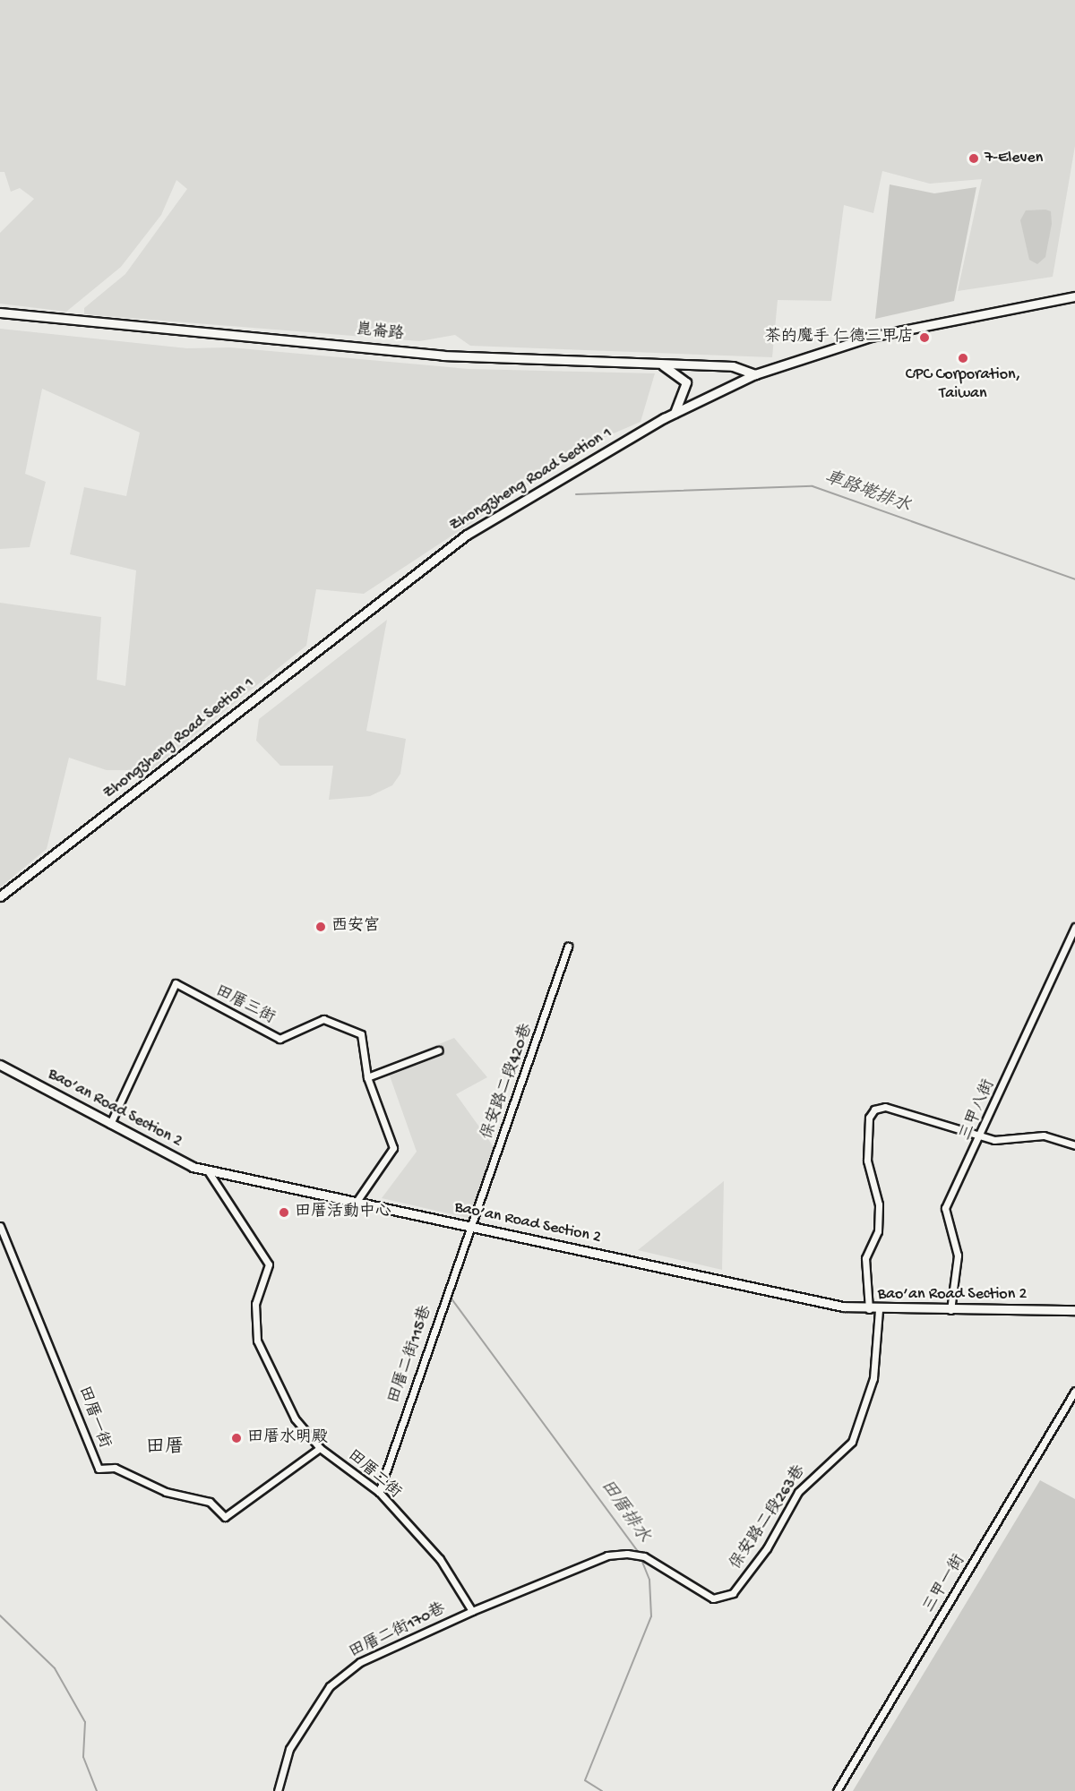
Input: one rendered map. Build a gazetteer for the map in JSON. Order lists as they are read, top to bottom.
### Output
{
  "streets": {
    "street": [
      "崑崙路",
      "Zhongzheng Road Section 1",
      "田厝三街",
      "保安路二段420巷",
      "Bao’an Road Section 2",
      "三甲八街",
      "田厝二街115巷",
      "田厝一街",
      "田厝二街",
      "保安路二段263巷",
      "三甲一街",
      "田厝二街170巷"
    ]
  },
  "crossings": [
    ["崑崙路", "Zhongzheng Road Section 1"],
    ["田厝三街", "Bao’an Road Section 2"],
    ["保安路二段420巷", "Bao’an Road Section 2"],
    ["保安路二段420巷", "田厝二街115巷"],
    ["Bao’an Road Section 2", "三甲八街"],
    ["Bao’an Road Section 2", "田厝二街115巷"],
    ["Bao’an Road Section 2", "田厝二街"],
    ["Bao’an Road Section 2", "保安路二段263巷"],
    ["田厝二街115巷", "田厝二街"],
    ["田厝一街", "田厝二街"],
    ["田厝二街", "保安路二段263巷"],
    ["田厝二街", "田厝二街170巷"],
    ["保安路二段263巷", "田厝二街170巷"]
  ],
  "districts": ["田厝"],
  "water": ["車路墘排水", "田厝排水"],
  "places": [
    "7-Eleven",
    "茶的魔手 仁德三甲店",
    "CPC Corporation, Taiwan",
    "西安宮",
    "田厝活動中心",
    "田厝水明殿"
  ]
}
